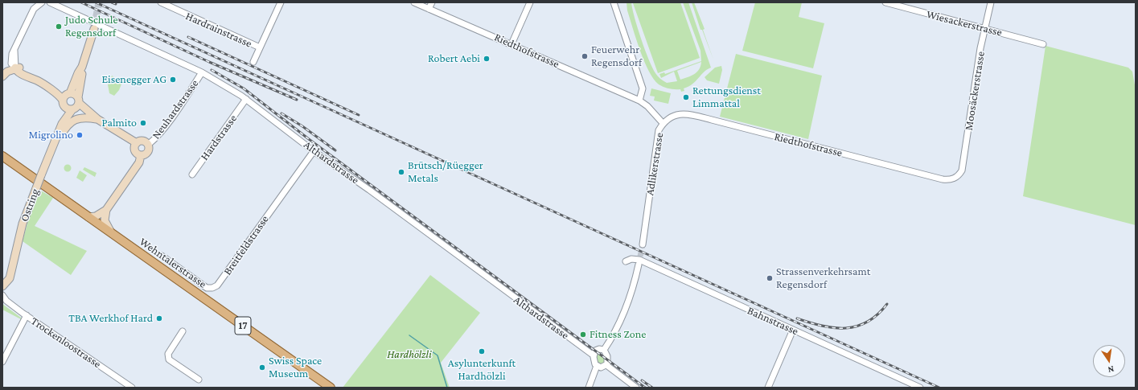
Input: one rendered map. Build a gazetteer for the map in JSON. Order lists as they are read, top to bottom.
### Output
{
  "streets": {
    "main road": ["Ostring", "Wehntalerstrasse", "17"],
    "street": [
      "Wiesackerstrasse",
      "Hardrainstrasse",
      "Riedthofstrasse",
      "Moosäckerstrasse",
      "Neuhardstrasse",
      "Hardstrasse",
      "Althardstrasse",
      "Adlikerstrasse",
      "Breitfeldstrasse",
      "Bahnstrasse",
      "Trockenloostrasse"
    ]
  },
  "crossings": [
    ["Wiesackerstrasse", "Moosäckerstrasse"],
    ["Riedthofstrasse", "Moosäckerstrasse"],
    ["Riedthofstrasse", "Adlikerstrasse"],
    ["Neuhardstrasse", "Althardstrasse"],
    ["Hardstrasse", "Althardstrasse"],
    ["Althardstrasse", "Breitfeldstrasse"]
  ],
  "parks": ["Hardhölzli"],
  "places": [
    "Judo Schule Regensdorf",
    "Feuerwehr Regensdorf",
    "Robert Aebi",
    "Eisenegger AG",
    "Rettungsdienst Limmattal",
    "Palmito",
    "Migrolino",
    "Brütsch/Rüegger Metals",
    "Strassenverkehrsamt Regensdorf",
    "TBA Werkhof Hard",
    "Fitness Zone",
    "Asylunterkunft Hardhölzli",
    "Swiss Space Museum"
  ],
  "north": "bottom"
}
